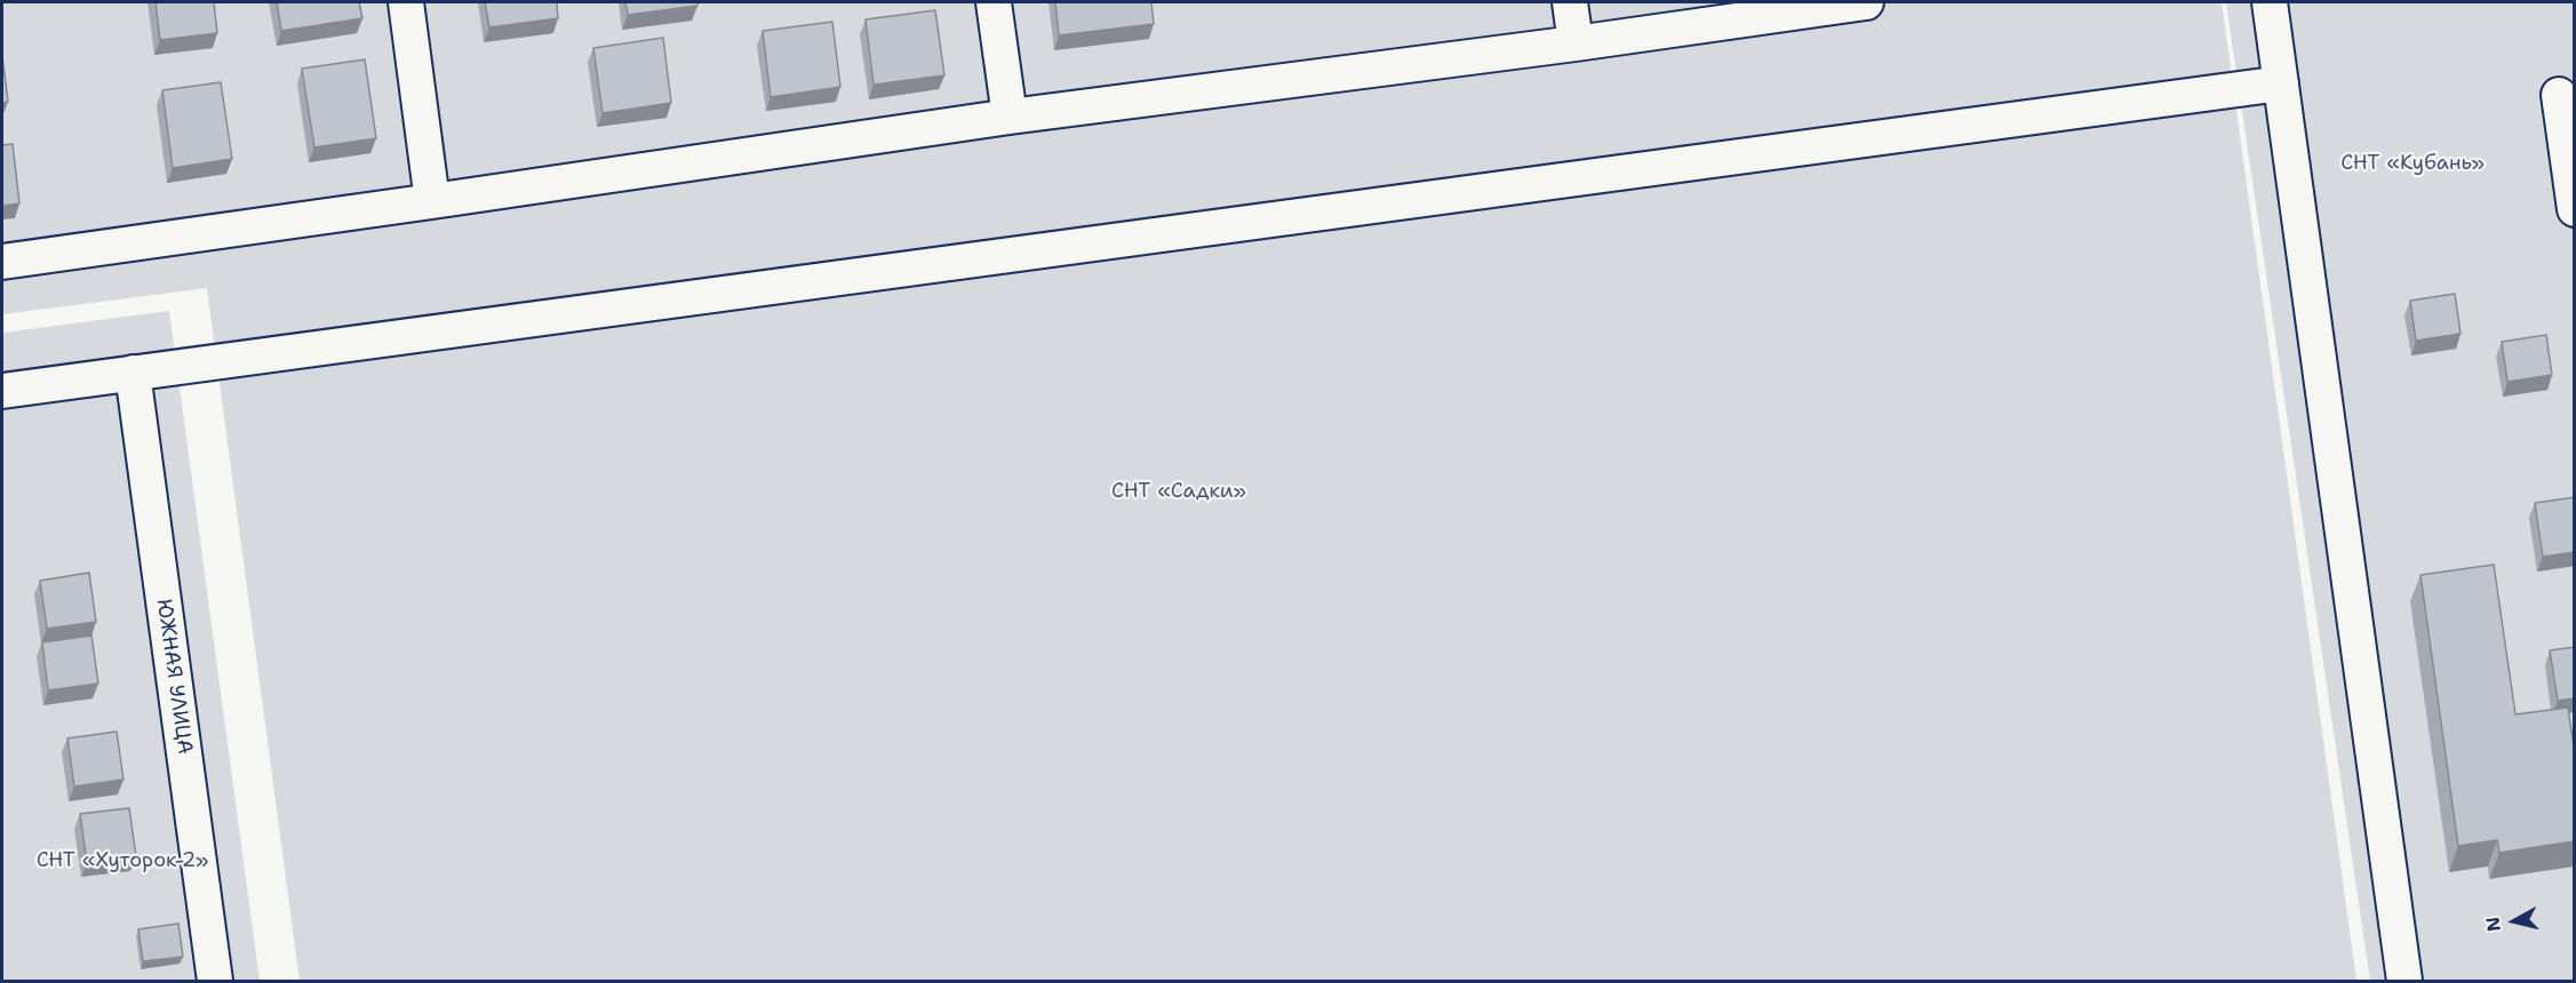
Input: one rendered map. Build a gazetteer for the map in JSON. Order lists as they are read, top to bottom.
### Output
{
  "streets": {
    "street": ["ЮЖНАЯ УЛИЦА"]
  },
  "parks": ["СНТ «Кубань»", "СНТ «Садки»", "СНТ «Хуторок-2»"],
  "north": "left"
}
